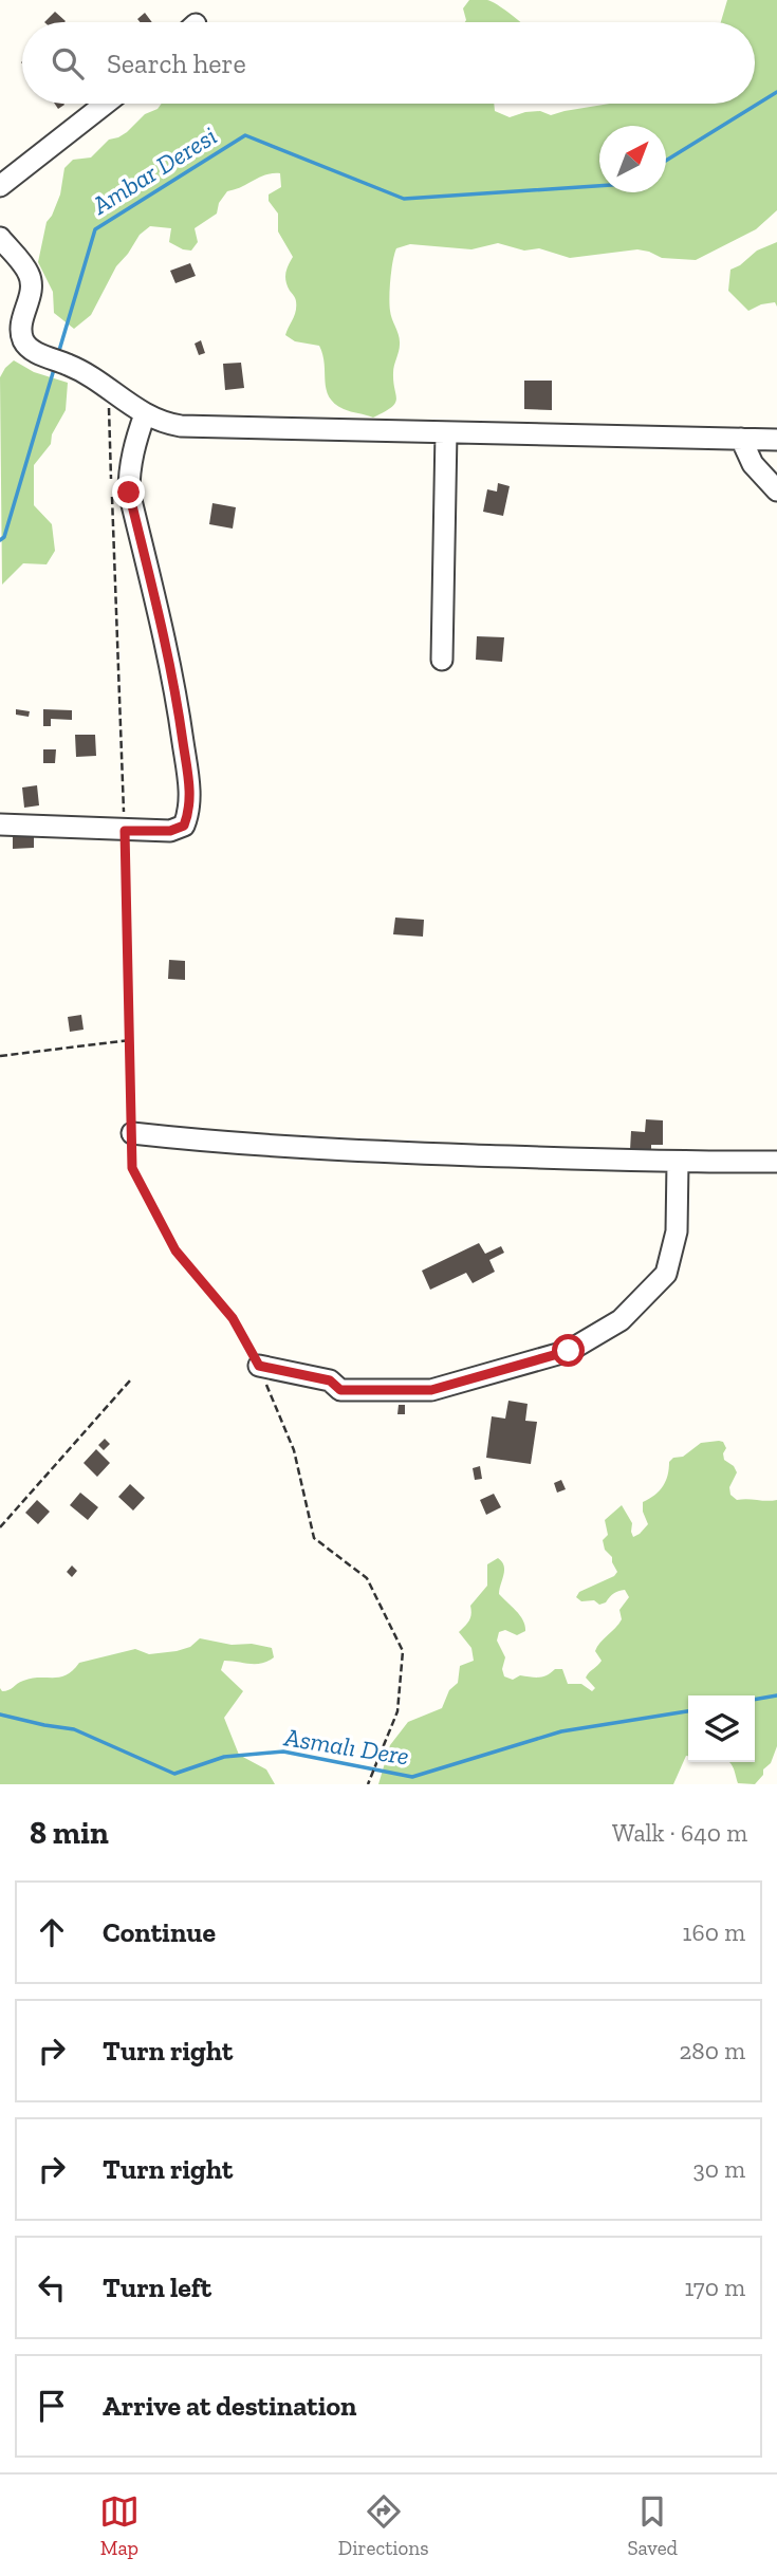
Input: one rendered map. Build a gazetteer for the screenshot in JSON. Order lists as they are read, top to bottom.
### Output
{
  "water": ["Ambar Deresi", "Asmalı Dere"],
  "north": "top right",
  "page": {
    "search": "Search here",
    "heading": ["8 min", "Walk · 640 m"],
    "list": [
      ["Continue", "160 m"],
      ["Turn right", "280 m"],
      ["Turn right", "30 m"],
      ["Turn left", "170 m"],
      "Arrive at destination"
    ],
    "nav": ["Map", "Directions", "Saved"]
  }
}
